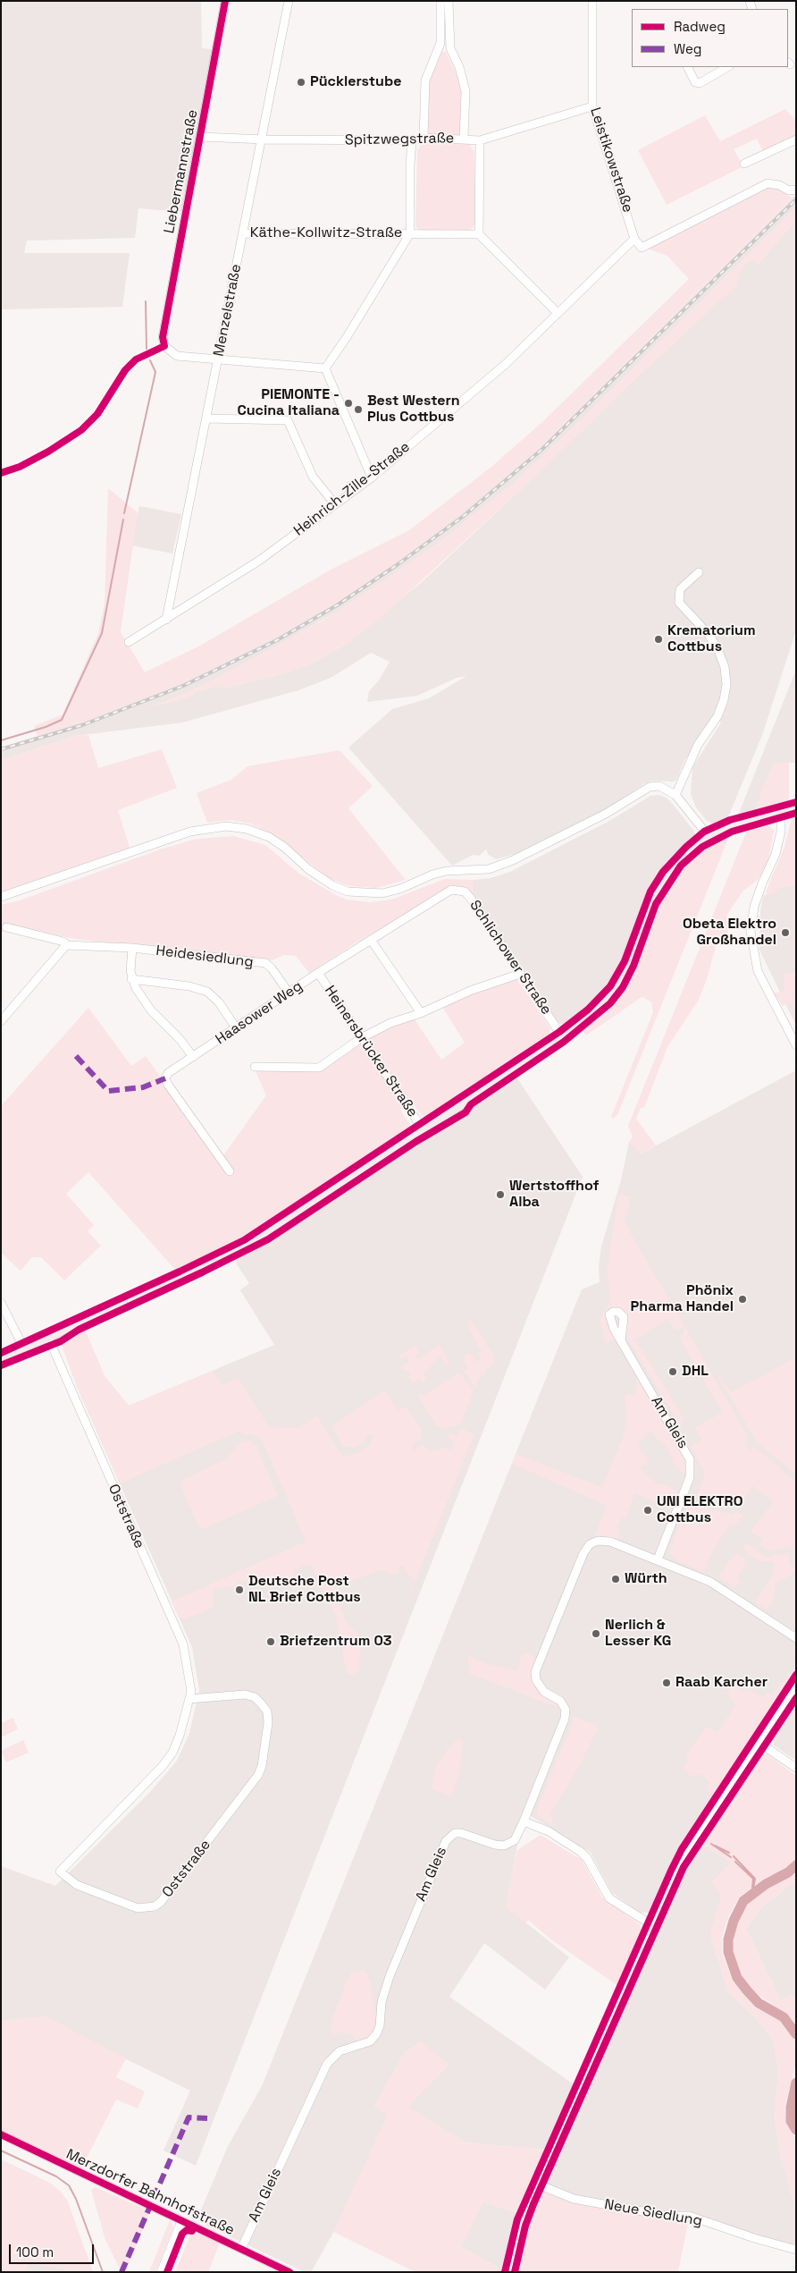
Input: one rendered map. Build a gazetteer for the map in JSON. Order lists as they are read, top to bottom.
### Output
{
  "streets": {
    "street": [
      "Spitzwegstraße",
      "Leistikowstraße",
      "Liebermannstraße",
      "Käthe-Kollwitz-Straße",
      "Menzelstraße",
      "Heinrich-Zille-Straße",
      "Heidesiedlung",
      "Schlichower Straße",
      "Haasower Weg",
      "Heinersbrücker Straße",
      "Am Gleis",
      "Oststraße",
      "Merzdorfer Bahnhofstraße",
      "Neue Siedlung"
    ]
  },
  "crossings": [
    ["Spitzwegstraße", "Leistikowstraße"],
    ["Spitzwegstraße", "Liebermannstraße"],
    ["Spitzwegstraße", "Menzelstraße"],
    ["Leistikowstraße", "Heinrich-Zille-Straße"],
    ["Liebermannstraße", "Menzelstraße"],
    ["Käthe-Kollwitz-Straße", "Menzelstraße"],
    ["Menzelstraße", "Heinrich-Zille-Straße"],
    ["Heidesiedlung", "Haasower Weg"],
    ["Schlichower Straße", "Haasower Weg"],
    ["Haasower Weg", "Heinersbrücker Straße"],
    ["Am Gleis", "Merzdorfer Bahnhofstraße"]
  ],
  "places": [
    "Pücklerstube",
    "PIEMONTE - Cucina Italiana",
    "Best Western Plus Cottbus",
    "Krematorium Cottbus",
    "Obeta Elektro Großhandel",
    "Wertstoffhof Alba",
    "Phönix Pharma Handel",
    "DHL",
    "UNI ELEKTRO Cottbus",
    "Würth",
    "Deutsche Post NL Brief Cottbus",
    "Nerlich & Lesser KG",
    "Briefzentrum 03",
    "Raab Karcher"
  ],
  "legend": ["Radweg", "Weg"],
  "scale_bar": "100 m"
}
